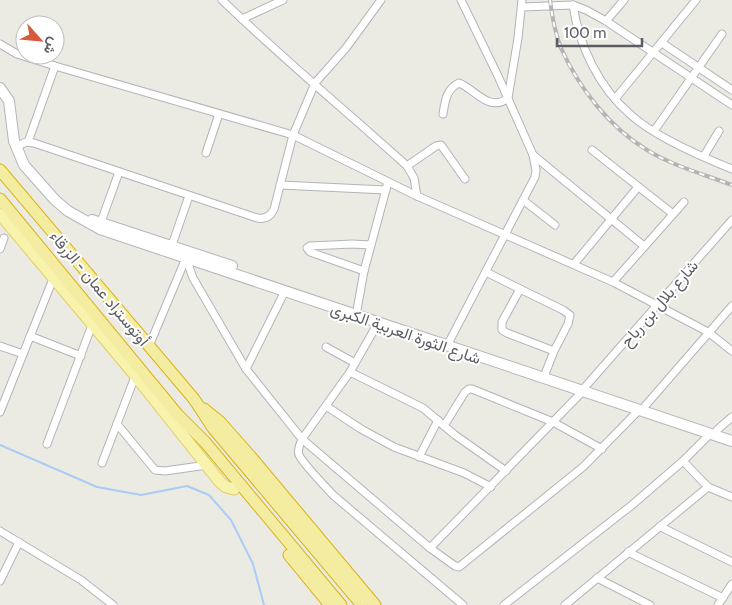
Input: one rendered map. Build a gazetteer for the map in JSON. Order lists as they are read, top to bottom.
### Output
{
  "streets": {
    "highway": ["أوتوستراد عمان - الزرقاء"],
    "main road": ["شارع الثورة العربية الكبرى"],
    "street": ["شارع بلال بن رباح"]
  },
  "crossings": [
    ["شارع بلال بن رباح", "شارع الثورة العربية الكبرى"]
  ],
  "scale_bar": "100 m",
  "north": "bottom right"
}
